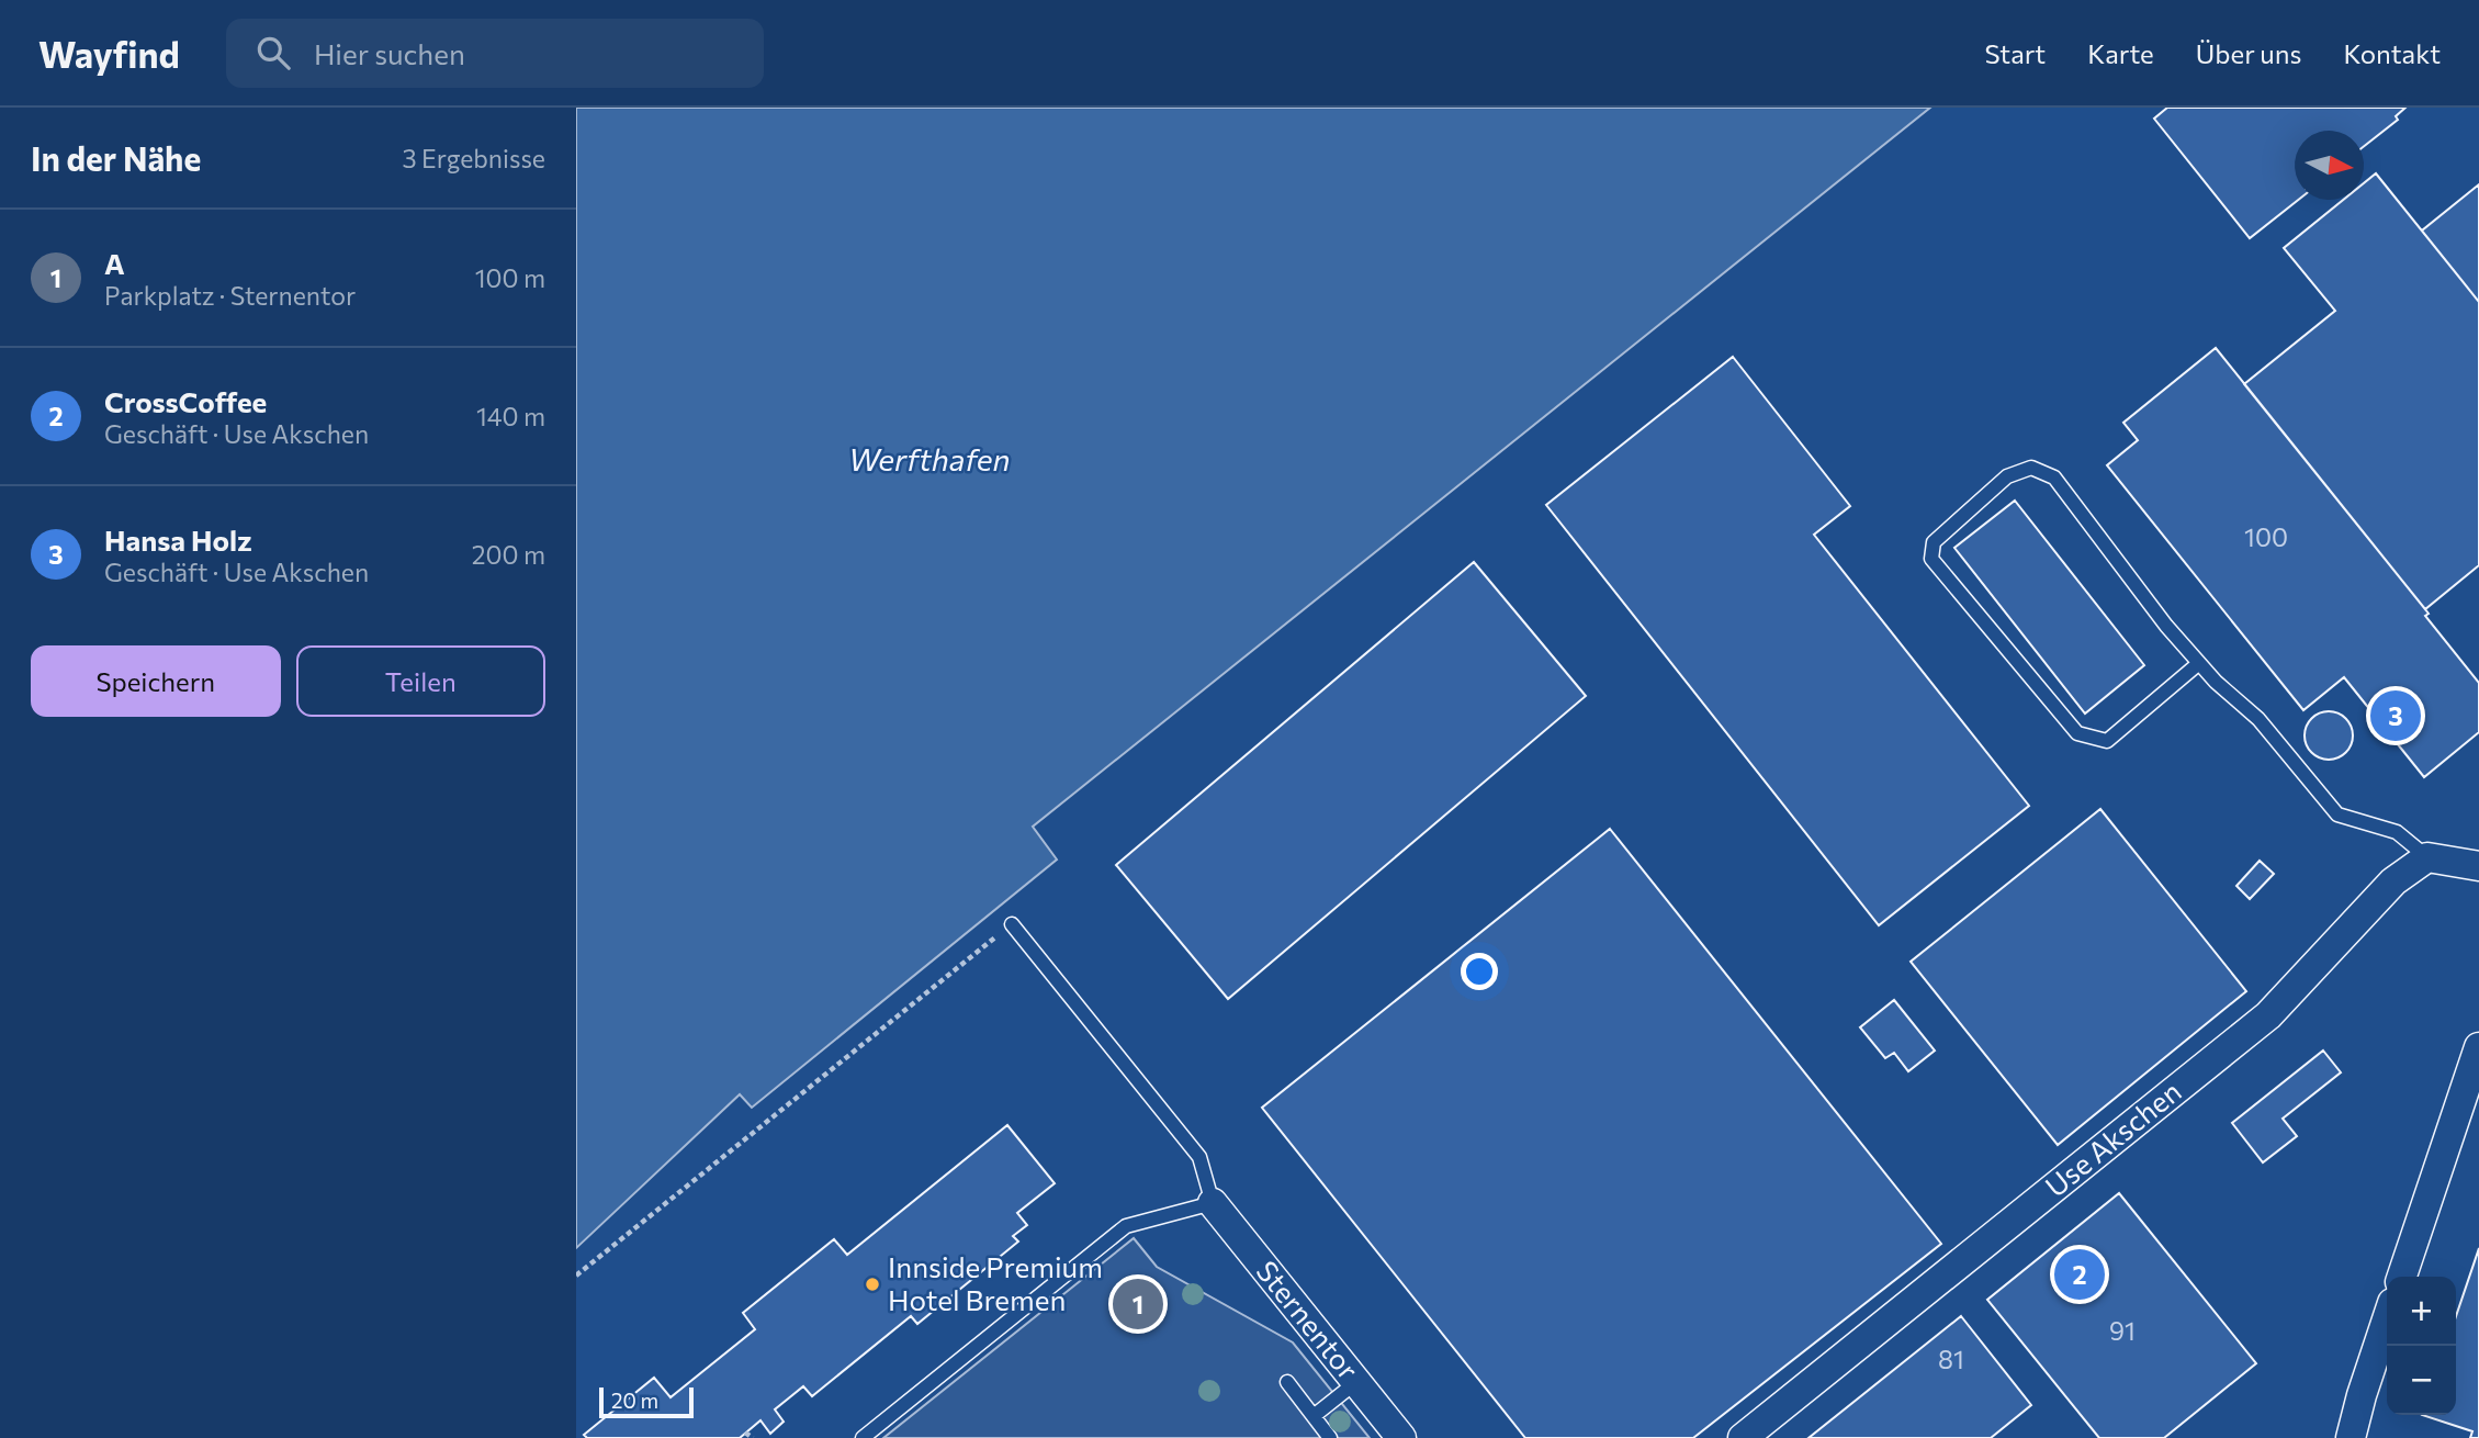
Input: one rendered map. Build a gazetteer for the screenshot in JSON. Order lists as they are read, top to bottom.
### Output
{
  "streets": {
    "street": ["Use Akschen", "Sternentor"]
  },
  "water": ["Werfthafen"],
  "places": ["Innside Premium Hotel Bremen"],
  "house_numbers": ["100", "91", "81"],
  "scale_bar": "20 m",
  "north": "right",
  "page": {
    "header": "Wayfind",
    "search": "Hier suchen",
    "nav": [
      "Start",
      "Karte",
      "Über uns",
      "Kontakt"
    ],
    "heading": ["In der Nähe", "3 Ergebnisse"],
    "list": [
      {
        "mark": "1",
        "name": "A",
        "note": "Parkplatz · Sternentor",
        "value": "100 m"
      },
      {
        "mark": "2",
        "name": "CrossCoffee",
        "note": "Geschäft · Use Akschen",
        "value": "140 m"
      },
      {
        "mark": "3",
        "name": "Hansa Holz",
        "note": "Geschäft · Use Akschen",
        "value": "200 m"
      }
    ],
    "buttons": ["Speichern", "Teilen"],
    "pins": ["3", "2", "1"],
    "map_buttons": ["+", "−"],
    "scale": "20 m"
  }
}
